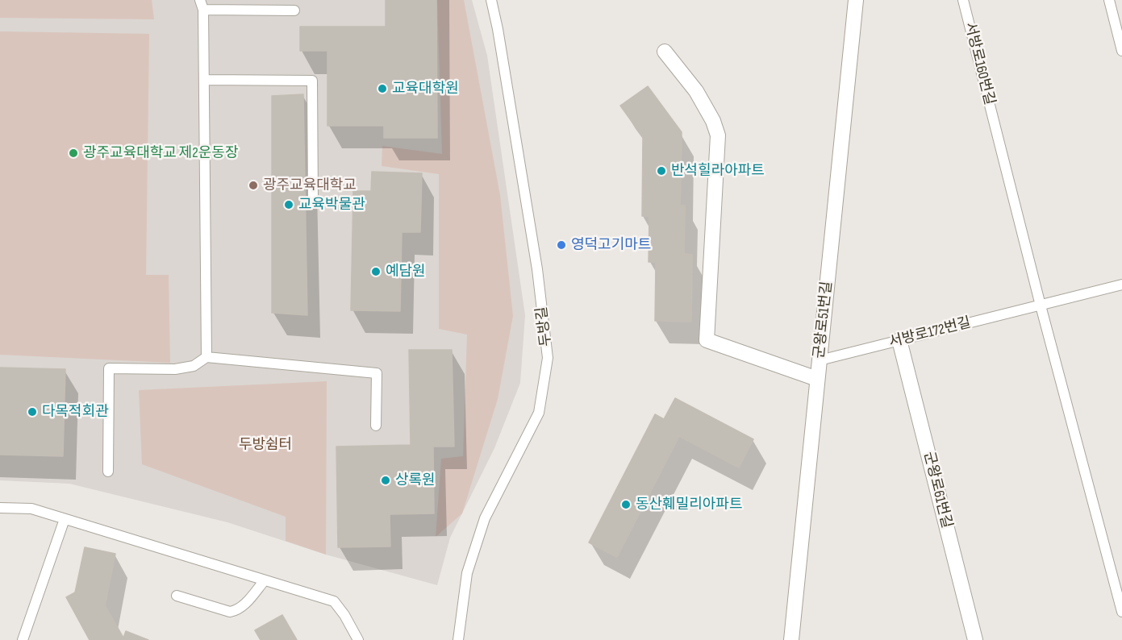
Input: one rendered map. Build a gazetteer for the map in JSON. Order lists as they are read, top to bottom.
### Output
{
  "streets": {
    "street": ["군왕로51번길", "군왕로61번길"],
    "lane": ["서방로160번길", "두방길", "서방로172번길"]
  },
  "crossings": [
    ["서방로160번길", "서방로172번길"],
    ["군왕로51번길", "서방로172번길"],
    ["서방로172번길", "군왕로61번길"]
  ],
  "parks": ["두방쉼터"],
  "places": [
    "교육대학원",
    "광주교육대학교 제2운동장",
    "반석힐라아파트",
    "광주교육대학교",
    "교육박물관",
    "영덕고기마트",
    "예담원",
    "다목적회관",
    "상록원",
    "동산훼밀리아파트"
  ]
}
